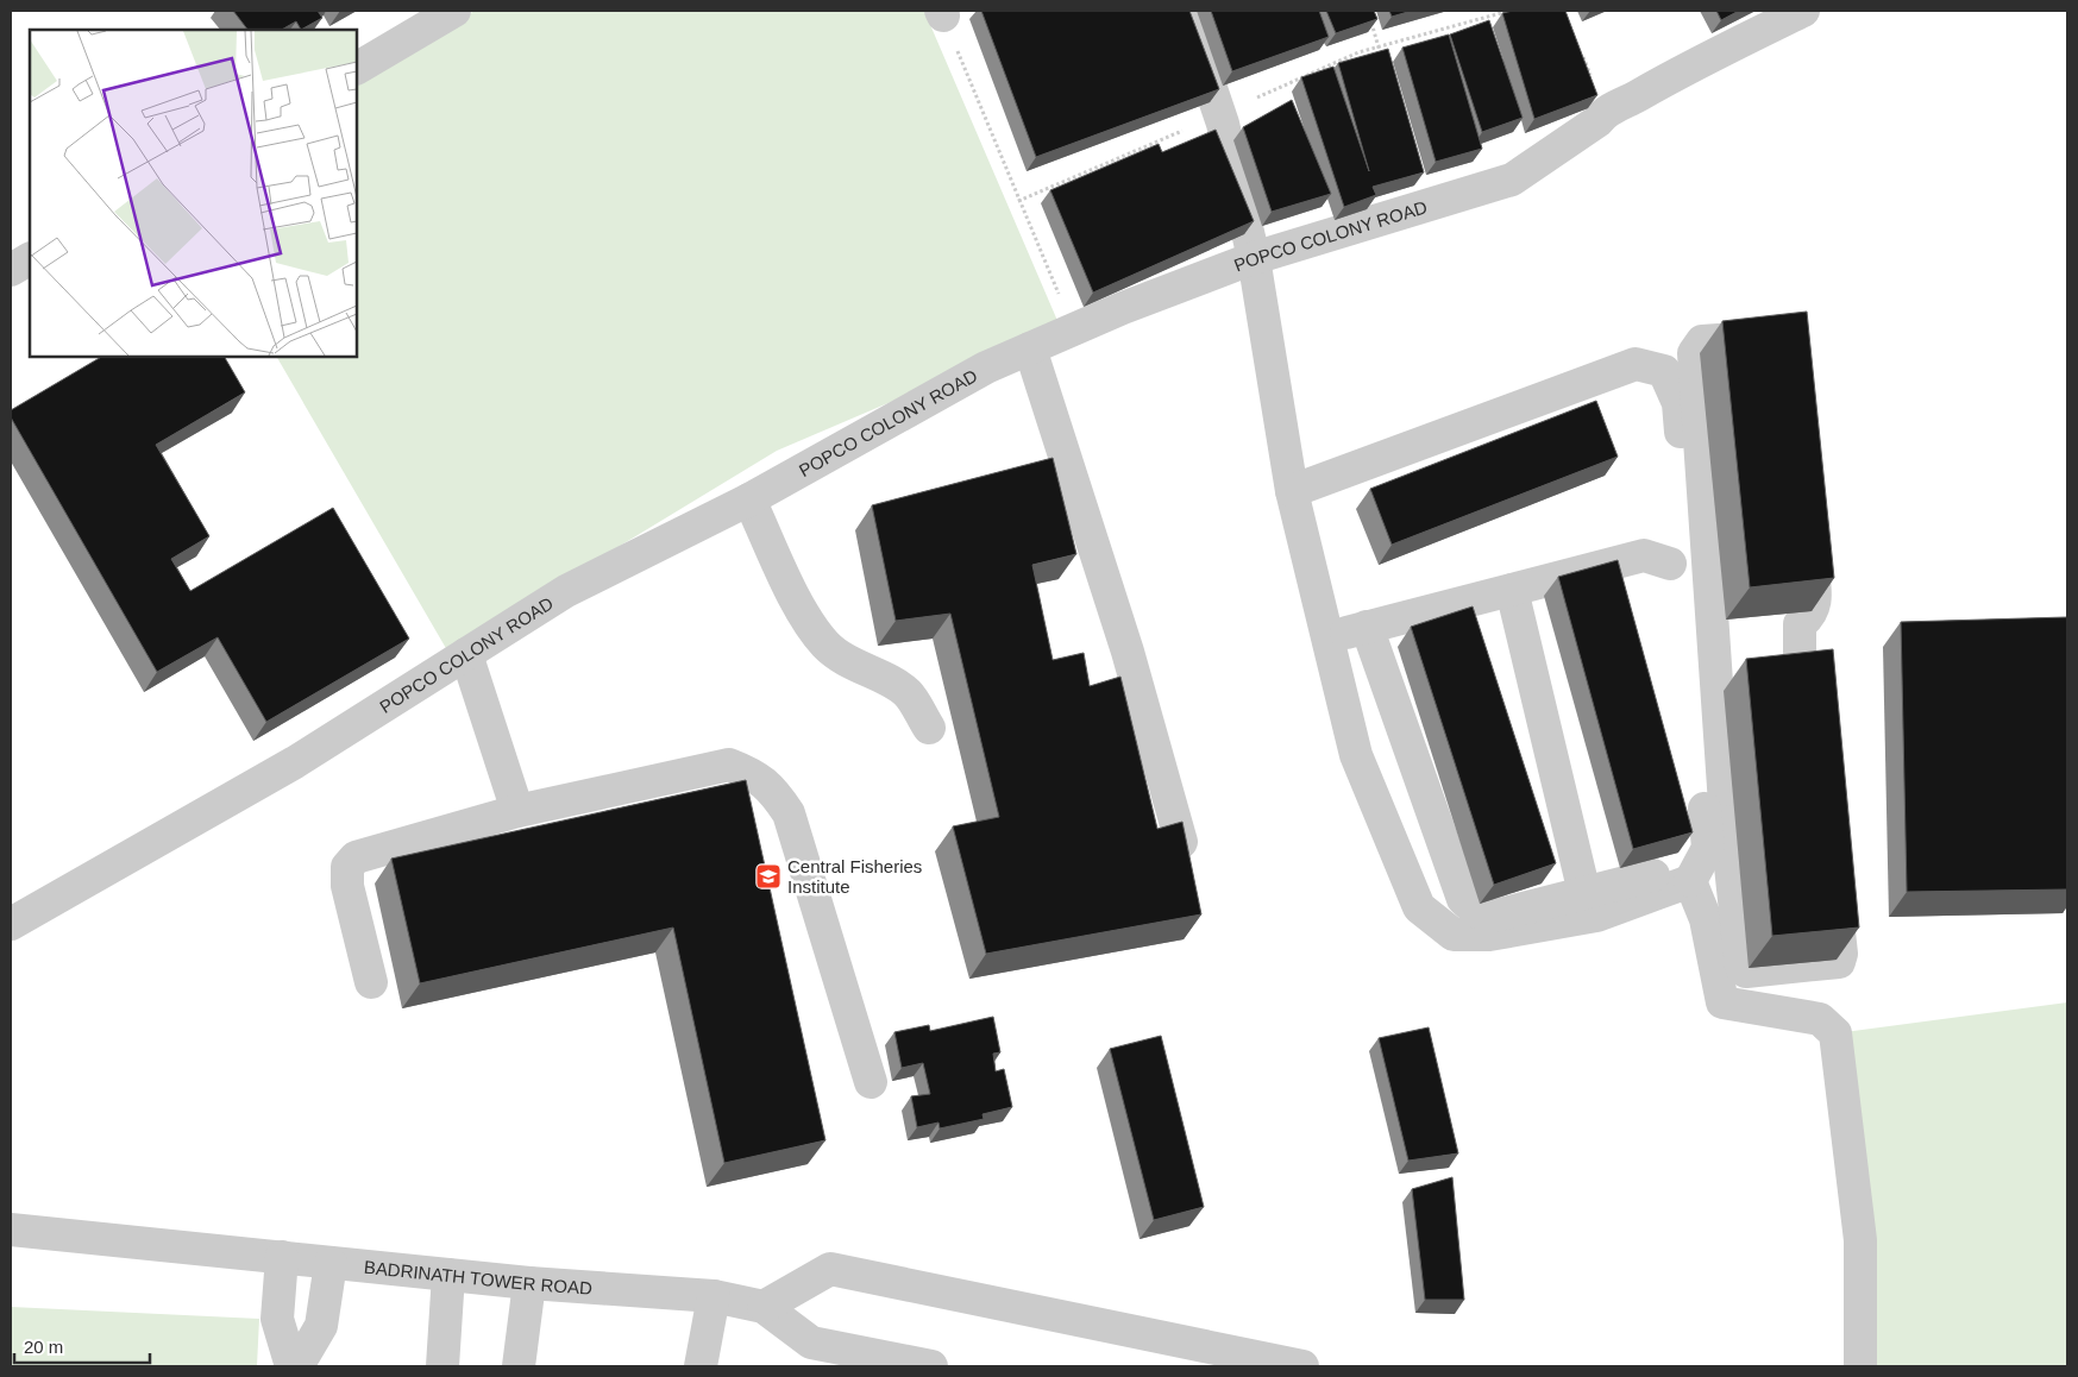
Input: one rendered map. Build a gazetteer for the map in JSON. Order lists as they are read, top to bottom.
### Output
{
  "streets": {
    "street": ["POPCO COLONY ROAD", "BADRINATH TOWER ROAD"]
  },
  "places": {
    "school or university": ["Central Fisheries Institute"]
  },
  "scale_bar": "20 m"
}
